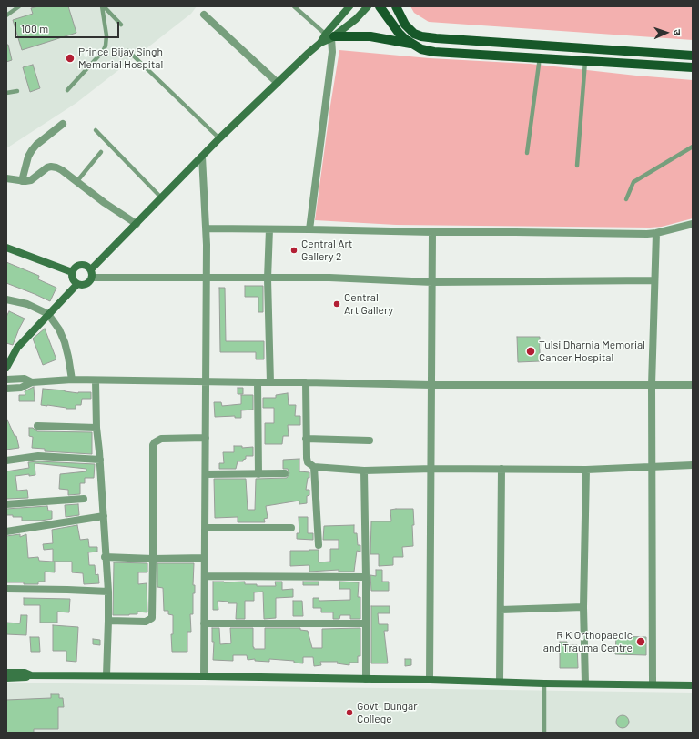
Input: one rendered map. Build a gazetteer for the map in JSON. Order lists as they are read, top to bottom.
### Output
{
  "places": [
    "Prince Bijay Singh Memorial Hospital",
    "Central Art Gallery 2",
    "Central Art Gallery",
    "Tulsi Dharnia Memorial Cancer Hospital",
    "R K Orthopaedic and Trauma Centre",
    "Govt. Dungar College"
  ],
  "scale_bar": "100 m",
  "north": "right"
}
